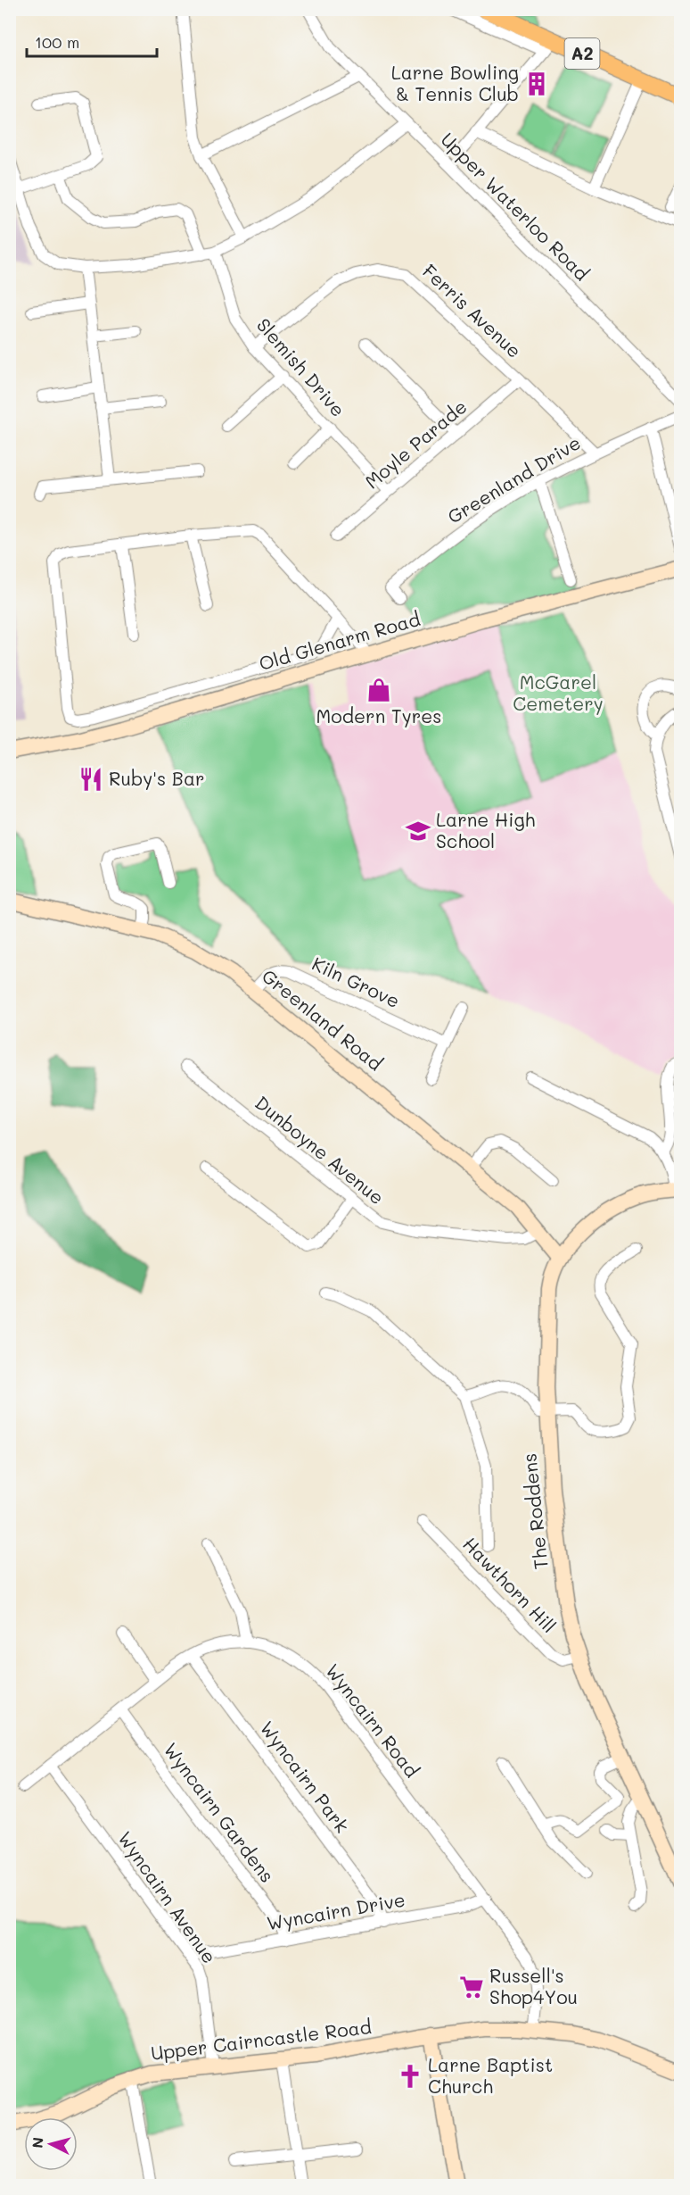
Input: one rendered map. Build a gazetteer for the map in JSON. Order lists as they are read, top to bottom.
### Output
{
  "streets": {
    "main road": ["A2"],
    "street": [
      "Upper Waterloo Road",
      "Ferris Avenue",
      "Slemish Drive",
      "Moyle Parade",
      "Greenland Drive",
      "Old Glenarm Road",
      "Kiln Grove",
      "Greenland Road",
      "Dunboyne Avenue",
      "The Roddens",
      "Hawthorn Hill",
      "Wyncairn Road",
      "Wyncairn Park",
      "Wyncairn Gardens",
      "Wyncairn Avenue",
      "Wyncairn Drive",
      "Upper Cairncastle Road"
    ]
  },
  "crossings": [
    ["Ferris Avenue", "Slemish Drive"],
    ["Ferris Avenue", "Moyle Parade"],
    ["Ferris Avenue", "Greenland Drive"],
    ["Slemish Drive", "Moyle Parade"],
    ["Kiln Grove", "Greenland Road"],
    ["Greenland Road", "Dunboyne Avenue"],
    ["Greenland Road", "The Roddens"],
    ["The Roddens", "Hawthorn Hill"],
    ["Wyncairn Road", "Wyncairn Park"],
    ["Wyncairn Road", "Wyncairn Gardens"],
    ["Wyncairn Road", "Wyncairn Avenue"],
    ["Wyncairn Road", "Wyncairn Drive"],
    ["Wyncairn Road", "Upper Cairncastle Road"],
    ["Wyncairn Park", "Wyncairn Drive"],
    ["Wyncairn Gardens", "Wyncairn Drive"],
    ["Wyncairn Avenue", "Wyncairn Drive"],
    ["Wyncairn Avenue", "Upper Cairncastle Road"]
  ],
  "parks": ["McGarel Cemetery"],
  "places": {
    "building": ["Larne Bowling & Tennis Club"],
    "shop": ["Modern Tyres"],
    "restaurant": ["Ruby's Bar"],
    "school or university": ["Larne High School"],
    "supermarket": ["Russell's Shop4You"],
    "church": ["Larne Baptist Church"]
  },
  "scale_bar": "100 m",
  "north": "left"
}
